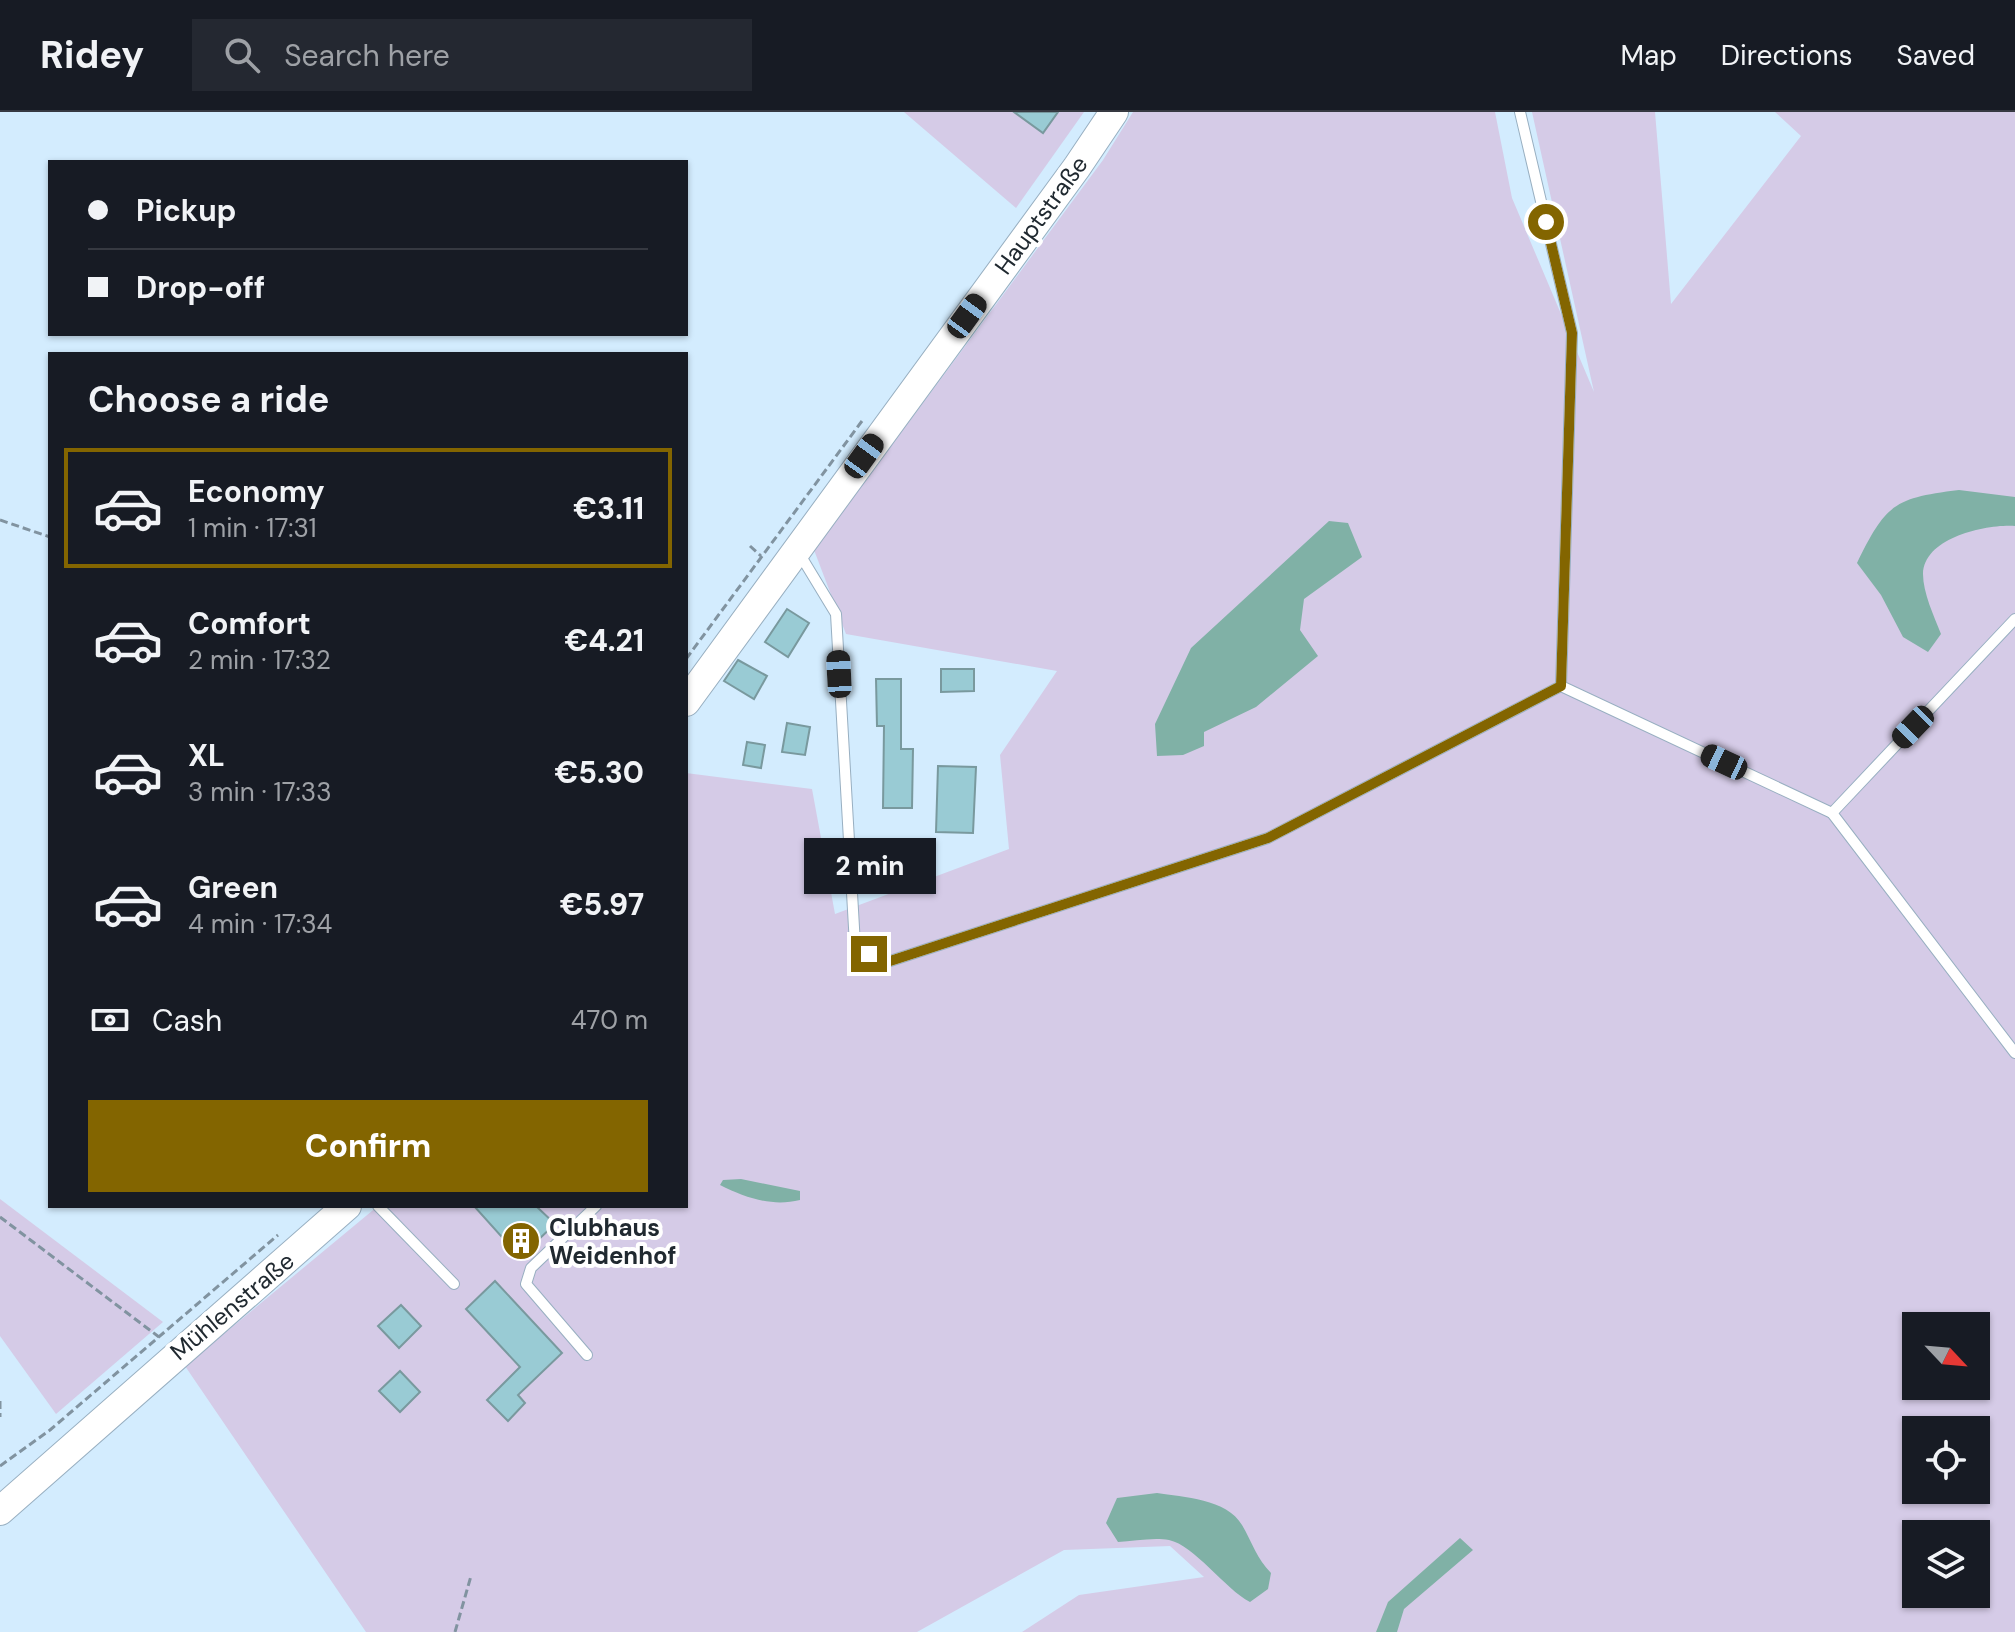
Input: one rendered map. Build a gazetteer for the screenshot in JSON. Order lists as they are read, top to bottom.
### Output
{
  "streets": {
    "main road": ["Hauptstraße", "Mühlenstraße"]
  },
  "places": {
    "building": ["Clubhaus Weidenhof"]
  },
  "north": "bottom right",
  "page": {
    "header": "Ridey",
    "search": "Search here",
    "nav": ["Map", "Directions", "Saved"],
    "banner": ["Pickup", "Drop-off"],
    "heading": "Choose a ride",
    "list": [
      {
        "name": "Economy",
        "note": "1 min · 17:31",
        "value": "€3.11"
      },
      {
        "name": "Comfort",
        "note": "2 min · 17:32",
        "value": "€4.21"
      },
      {
        "name": "XL",
        "note": "3 min · 17:33",
        "value": "€5.30"
      },
      {
        "name": "Green",
        "note": "4 min · 17:34",
        "value": "€5.97"
      }
    ],
    "bubble": "2 min",
    "pay": ["Cash", "470 m"],
    "buttons": "Confirm"
  }
}
